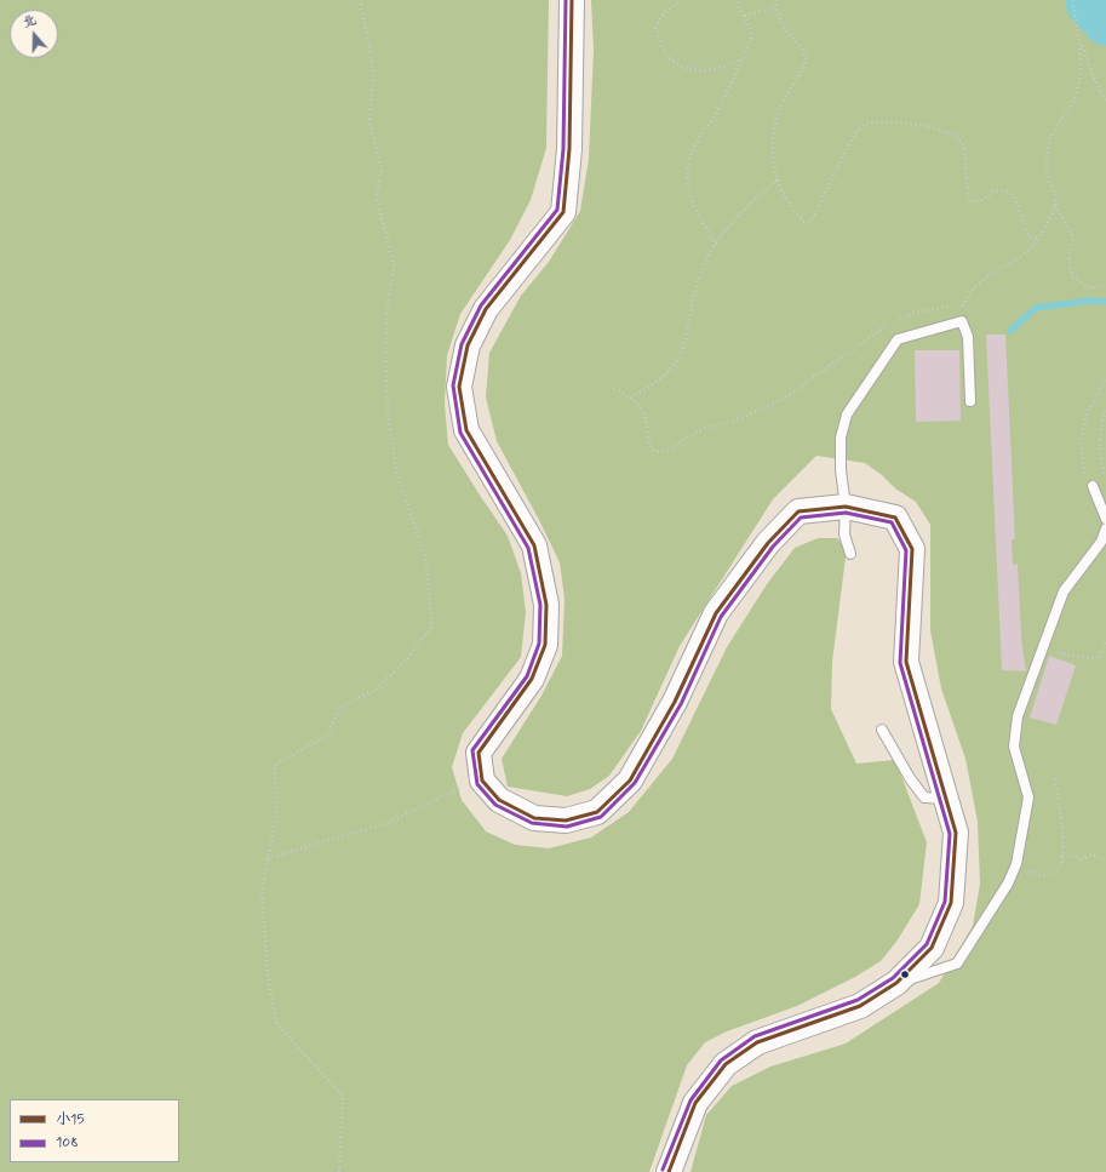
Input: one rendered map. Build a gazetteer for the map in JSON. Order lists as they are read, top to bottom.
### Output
{
  "lines": ["transit line 小15", "transit line 108"],
  "legend": ["小15", "108"],
  "north": "top"
}
